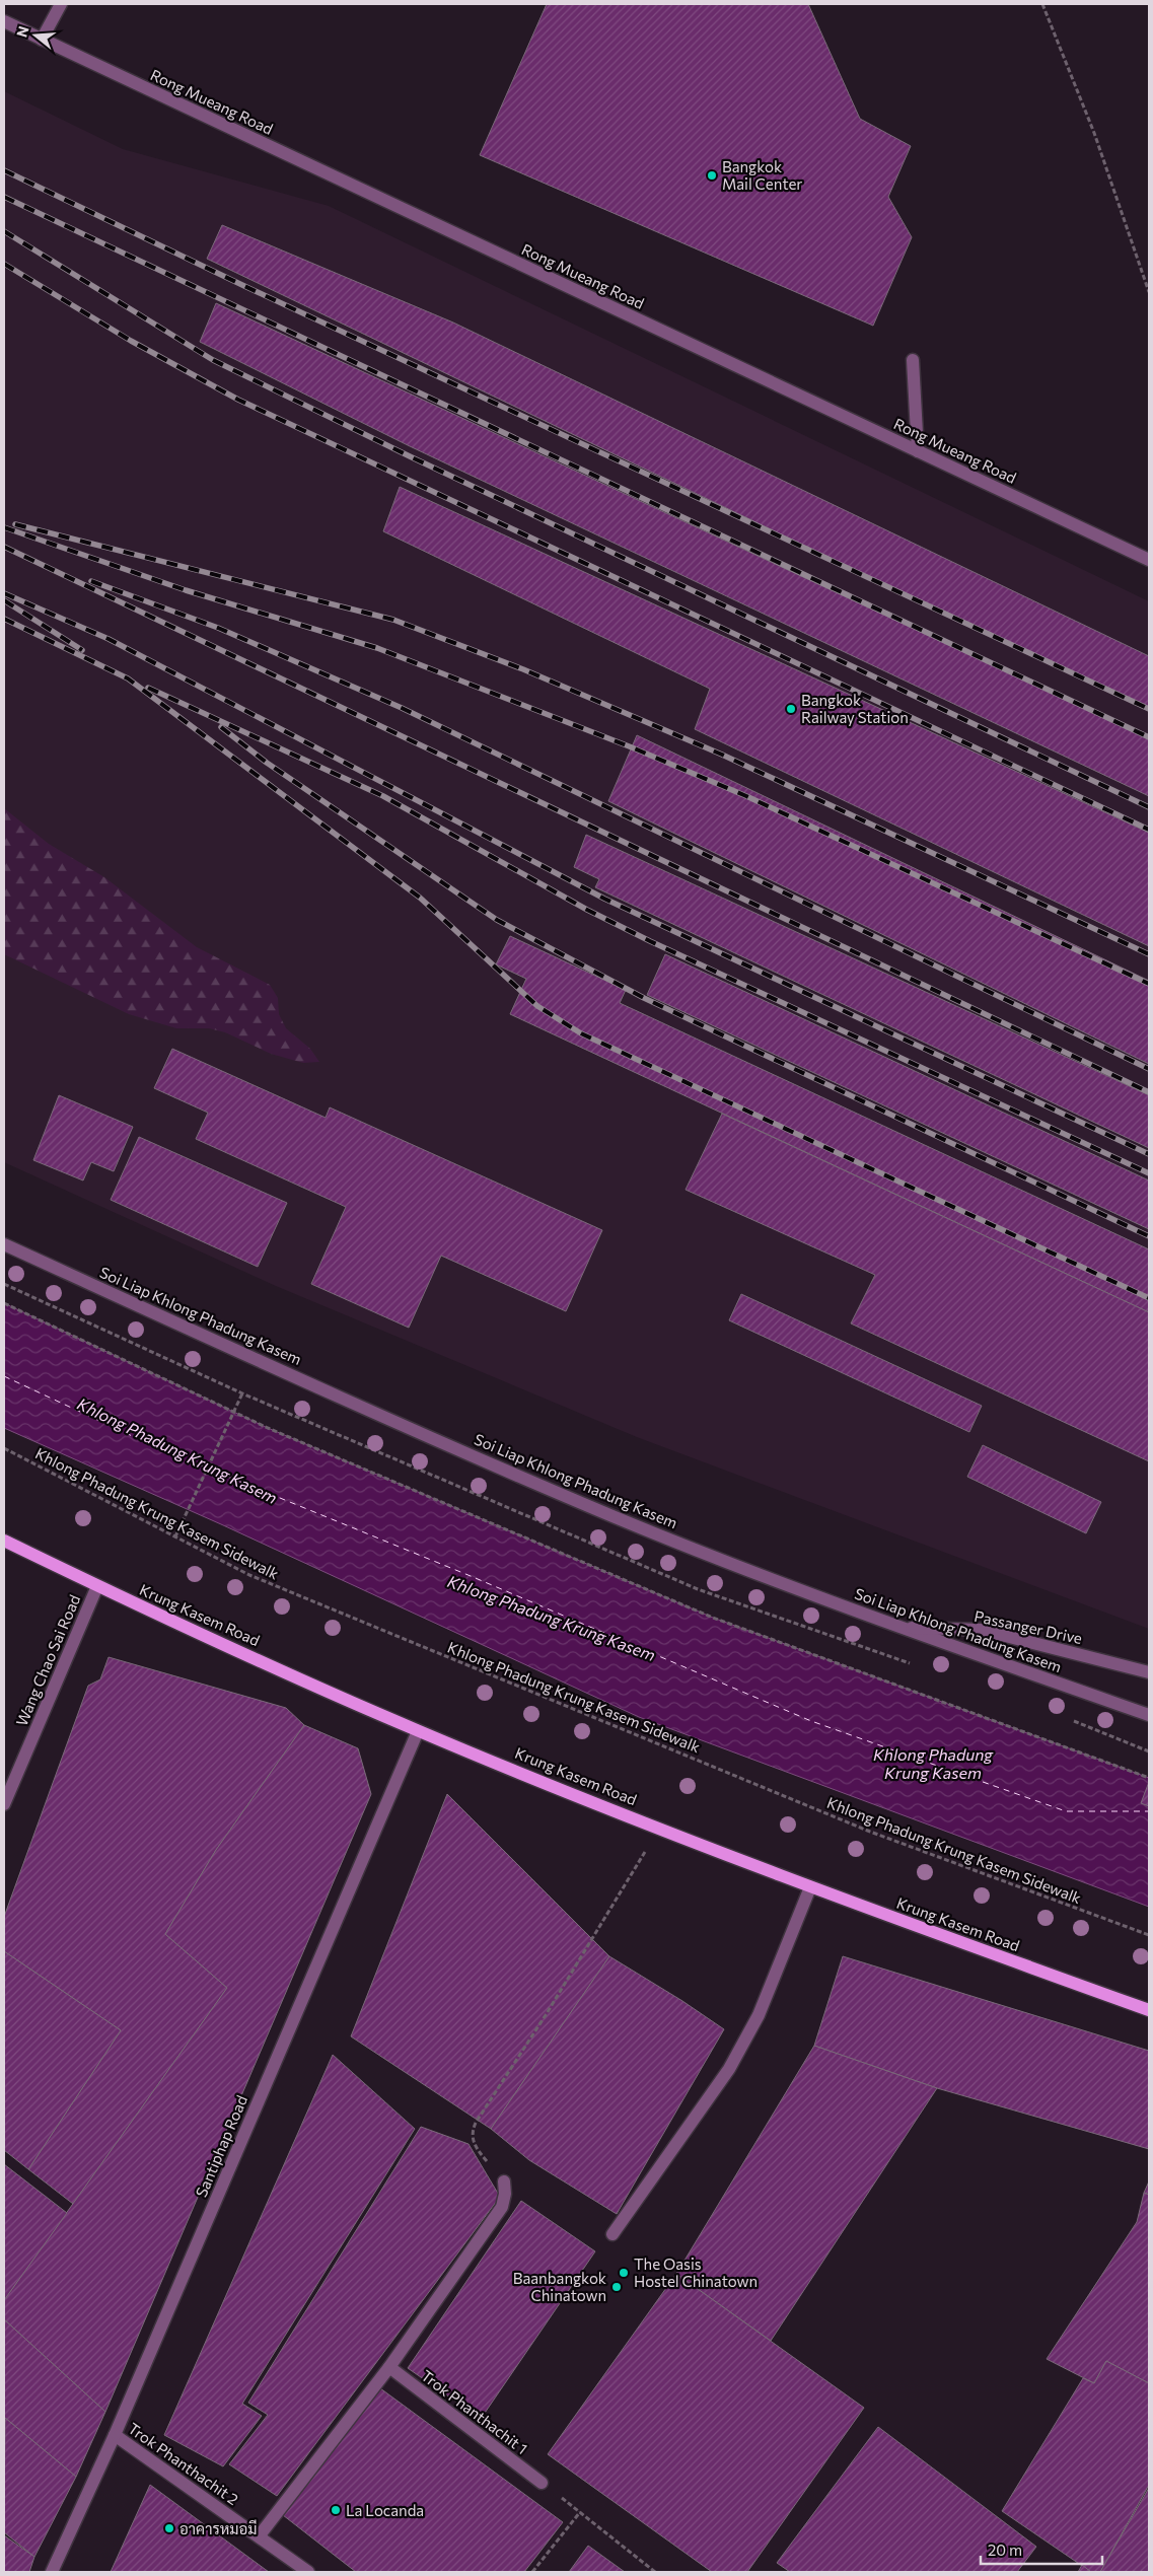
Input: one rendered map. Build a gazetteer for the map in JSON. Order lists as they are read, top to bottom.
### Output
{
  "streets": {
    "main road": ["Krung Kasem Road"],
    "street": [
      "Rong Mueang Road",
      "Soi Liap Khlong Phadung Kasem",
      "Passanger Drive",
      "Wang Chao Sai Road",
      "Santiphap Road",
      "Trok Phanthachit 1",
      "Trok Phanthachit 2"
    ],
    "path": ["Khlong Phadung Krung Kasem Sidewalk"]
  },
  "crossings": [
    ["Soi Liap Khlong Phadung Kasem", "Passanger Drive"],
    ["Krung Kasem Road", "Wang Chao Sai Road"],
    ["Krung Kasem Road", "Santiphap Road"],
    ["Santiphap Road", "Trok Phanthachit 2"]
  ],
  "water": ["Khlong Phadung Krung Kasem"],
  "places": [
    "Bangkok Mail Center",
    "Bangkok Railway Station",
    "The Oasis Hostel Chinatown",
    "Baanbangkok Chinatown",
    "La Locanda",
    "อาคารหมอมี"
  ],
  "scale_bar": "20 m",
  "north": "left"
}
